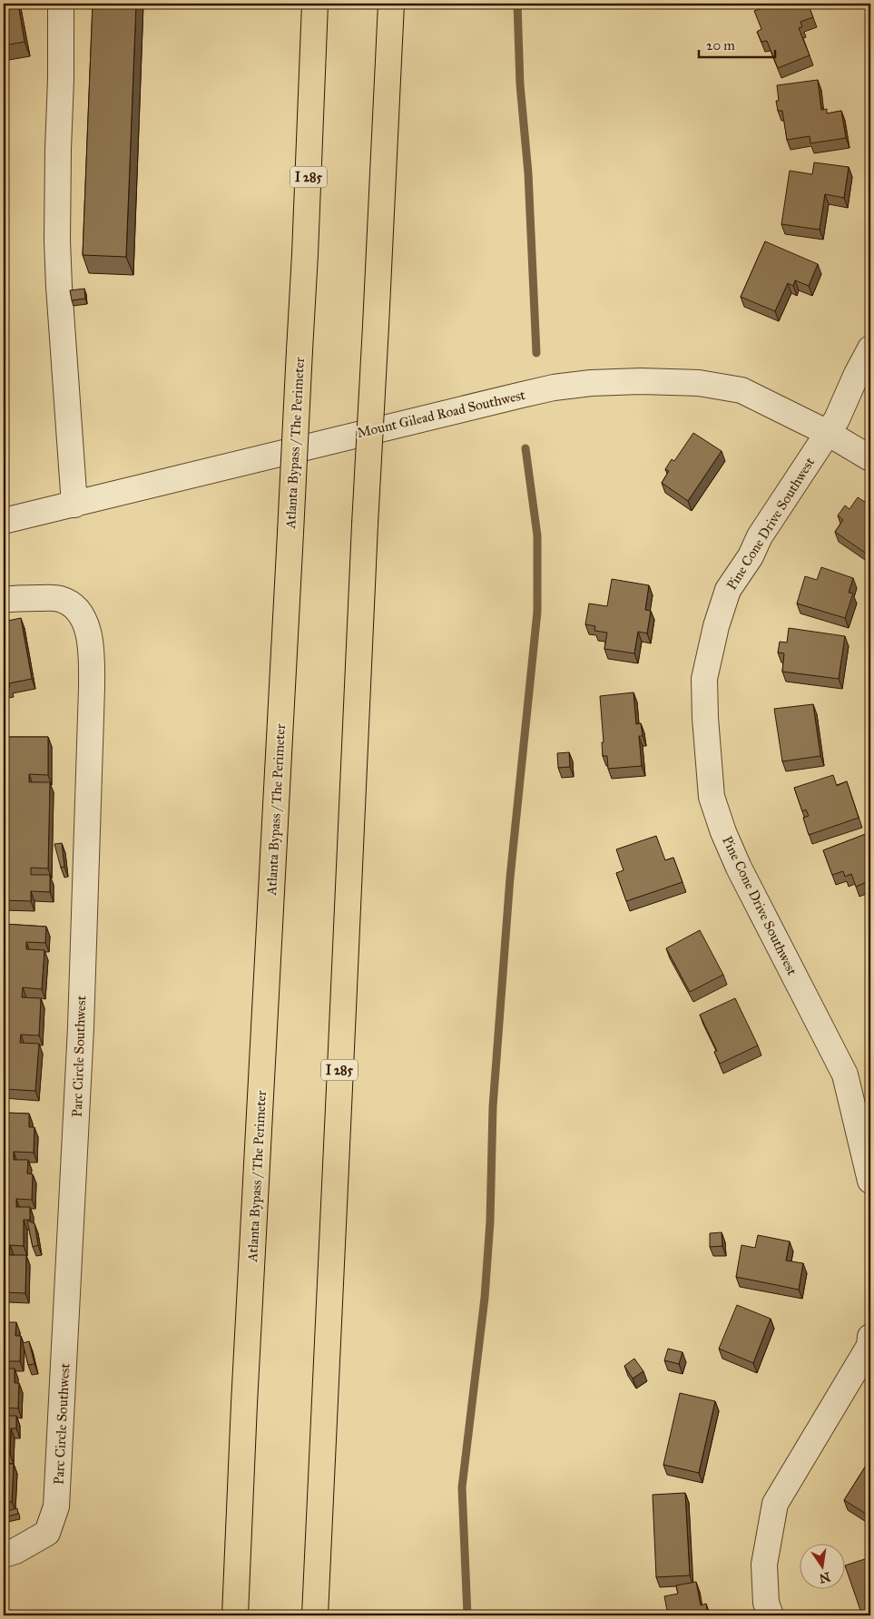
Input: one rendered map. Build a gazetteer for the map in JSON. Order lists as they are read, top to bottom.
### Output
{
  "streets": {
    "highway": ["I 285", "Atlanta Bypass / The Perimeter"],
    "street": ["Mount Gilead Road Southwest", "Pine Cone Drive Southwest", "Parc Circle Southwest"]
  },
  "crossings": [
    ["Mount Gilead Road Southwest", "Pine Cone Drive Southwest"]
  ],
  "scale_bar": "20 m",
  "north": "bottom"
}
